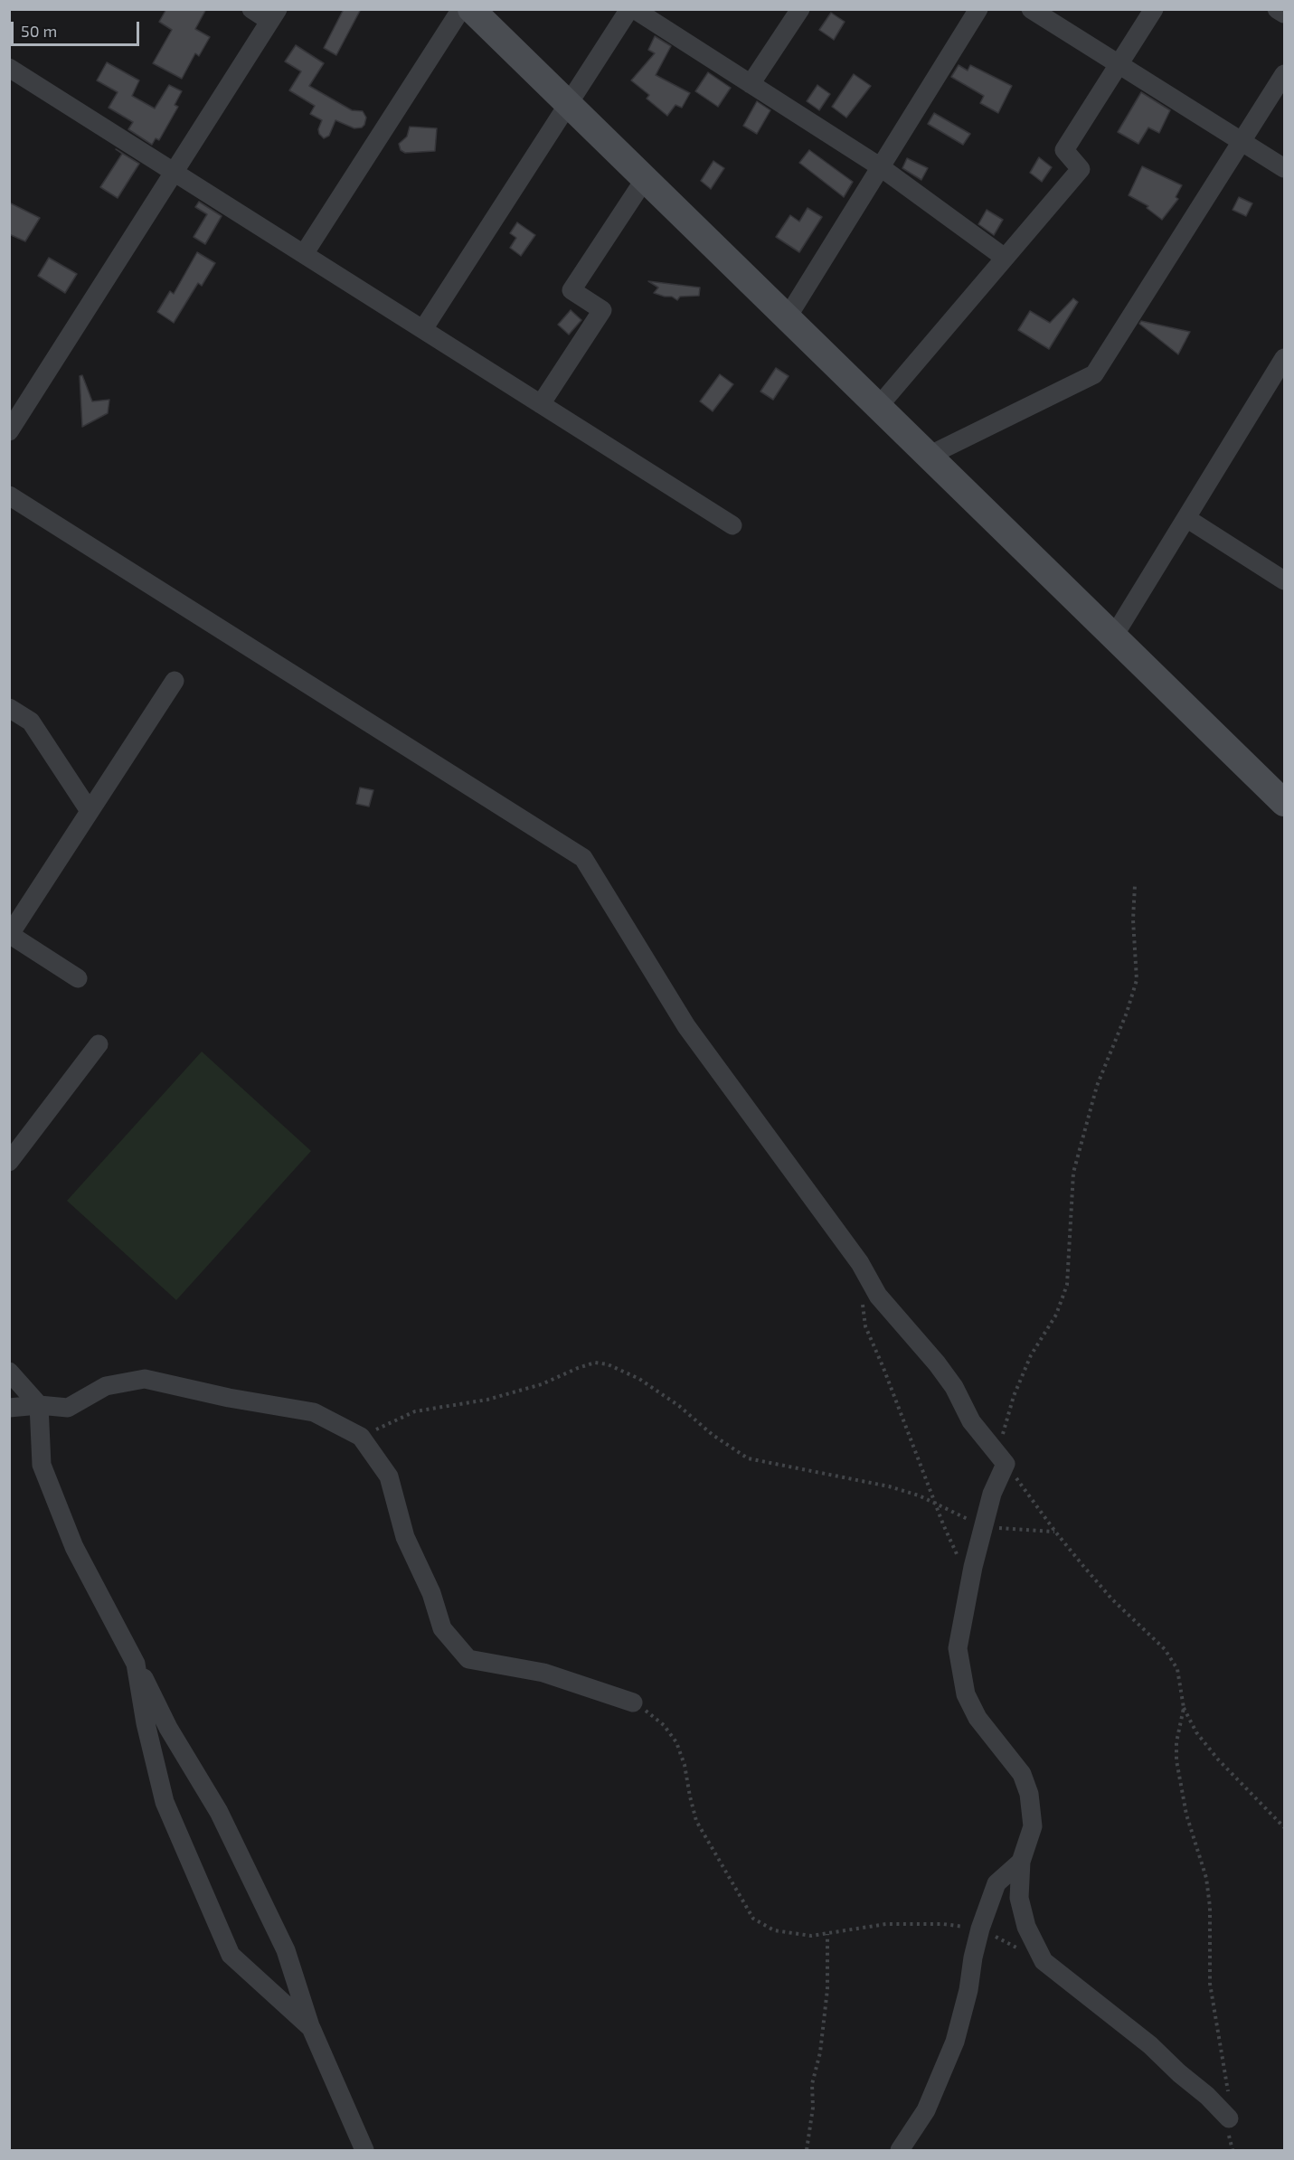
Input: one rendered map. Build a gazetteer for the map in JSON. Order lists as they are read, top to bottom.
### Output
{
  "scale_bar": "50 m"
}
